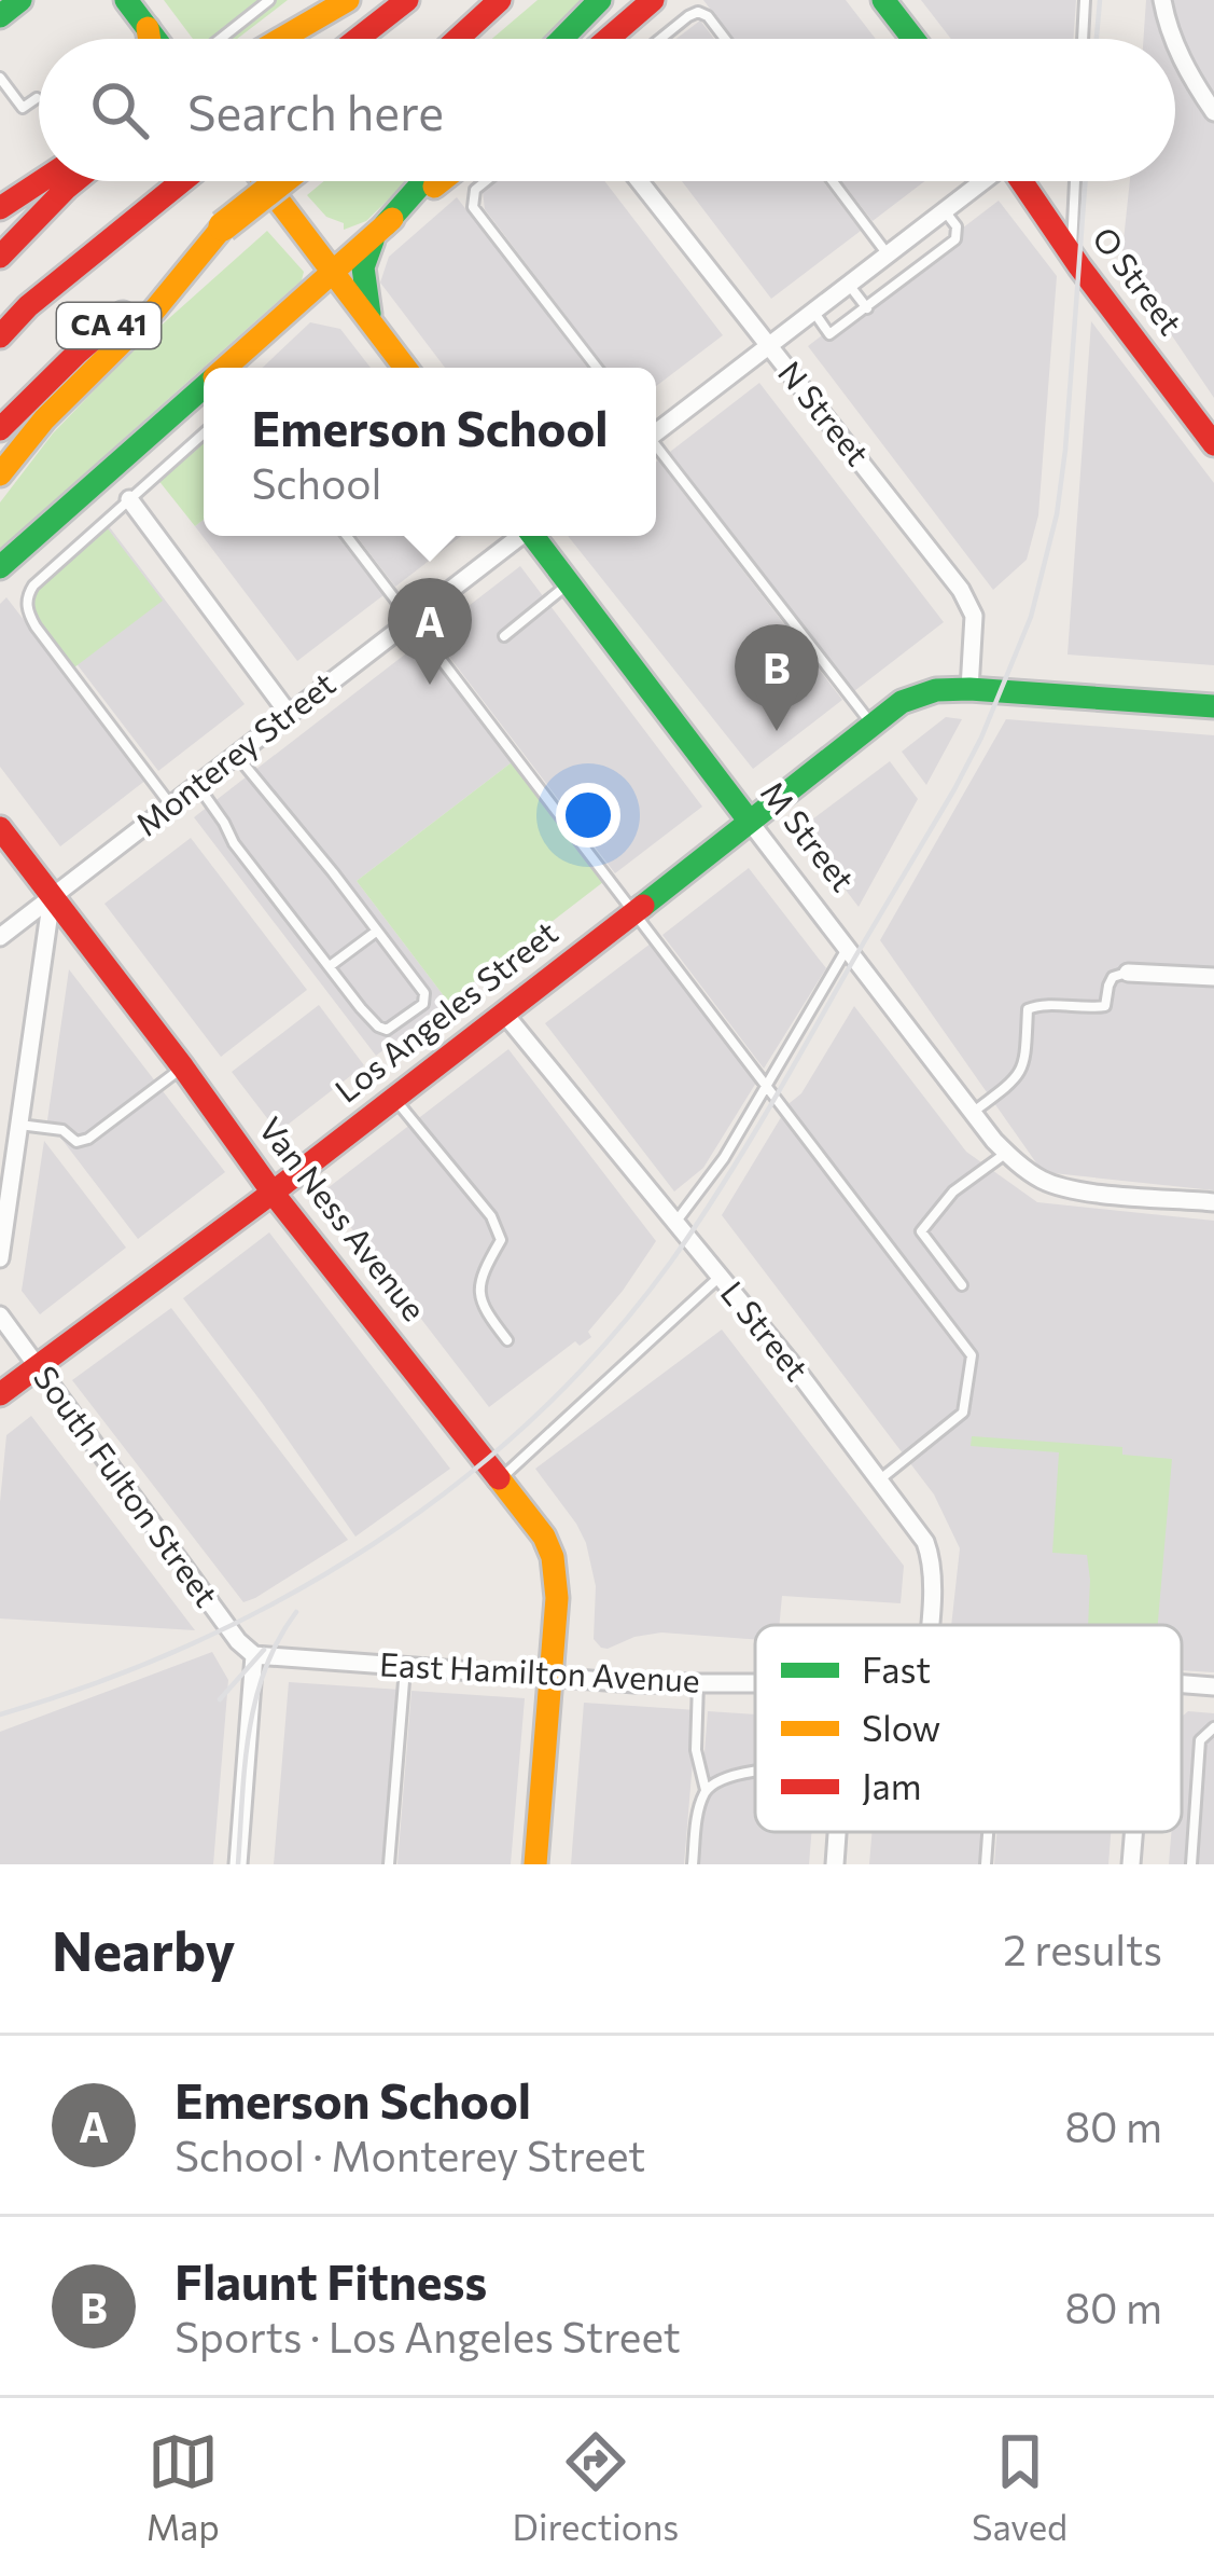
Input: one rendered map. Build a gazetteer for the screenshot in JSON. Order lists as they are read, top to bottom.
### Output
{
  "streets": {
    "main road": [
      "O Street",
      "CA 41",
      "M Street",
      "Los Angeles Street",
      "Van Ness Avenue"
    ],
    "street": [
      "N Street",
      "Monterey Street",
      "L Street",
      "South Fulton Street",
      "East Hamilton Avenue"
    ]
  },
  "crossings": [
    ["N Street", "Los Angeles Street"],
    ["Monterey Street", "Van Ness Avenue"],
    ["M Street", "Los Angeles Street"],
    ["Los Angeles Street", "Van Ness Avenue"],
    ["Los Angeles Street", "L Street"],
    ["Los Angeles Street", "South Fulton Street"],
    ["Van Ness Avenue", "East Hamilton Avenue"],
    ["South Fulton Street", "East Hamilton Avenue"]
  ],
  "legend": ["Fast", "Slow", "Jam"],
  "page": {
    "search": "Search here",
    "popup": ["Emerson School", "School"],
    "pins": ["A", "B"],
    "heading": ["Nearby", "2 results"],
    "list": [
      {
        "mark": "A",
        "name": "Emerson School",
        "note": "School · Monterey Street",
        "value": "80 m"
      },
      {
        "mark": "B",
        "name": "Flaunt Fitness",
        "note": "Sports · Los Angeles Street",
        "value": "80 m"
      }
    ],
    "nav": ["Map", "Directions", "Saved"]
  }
}
